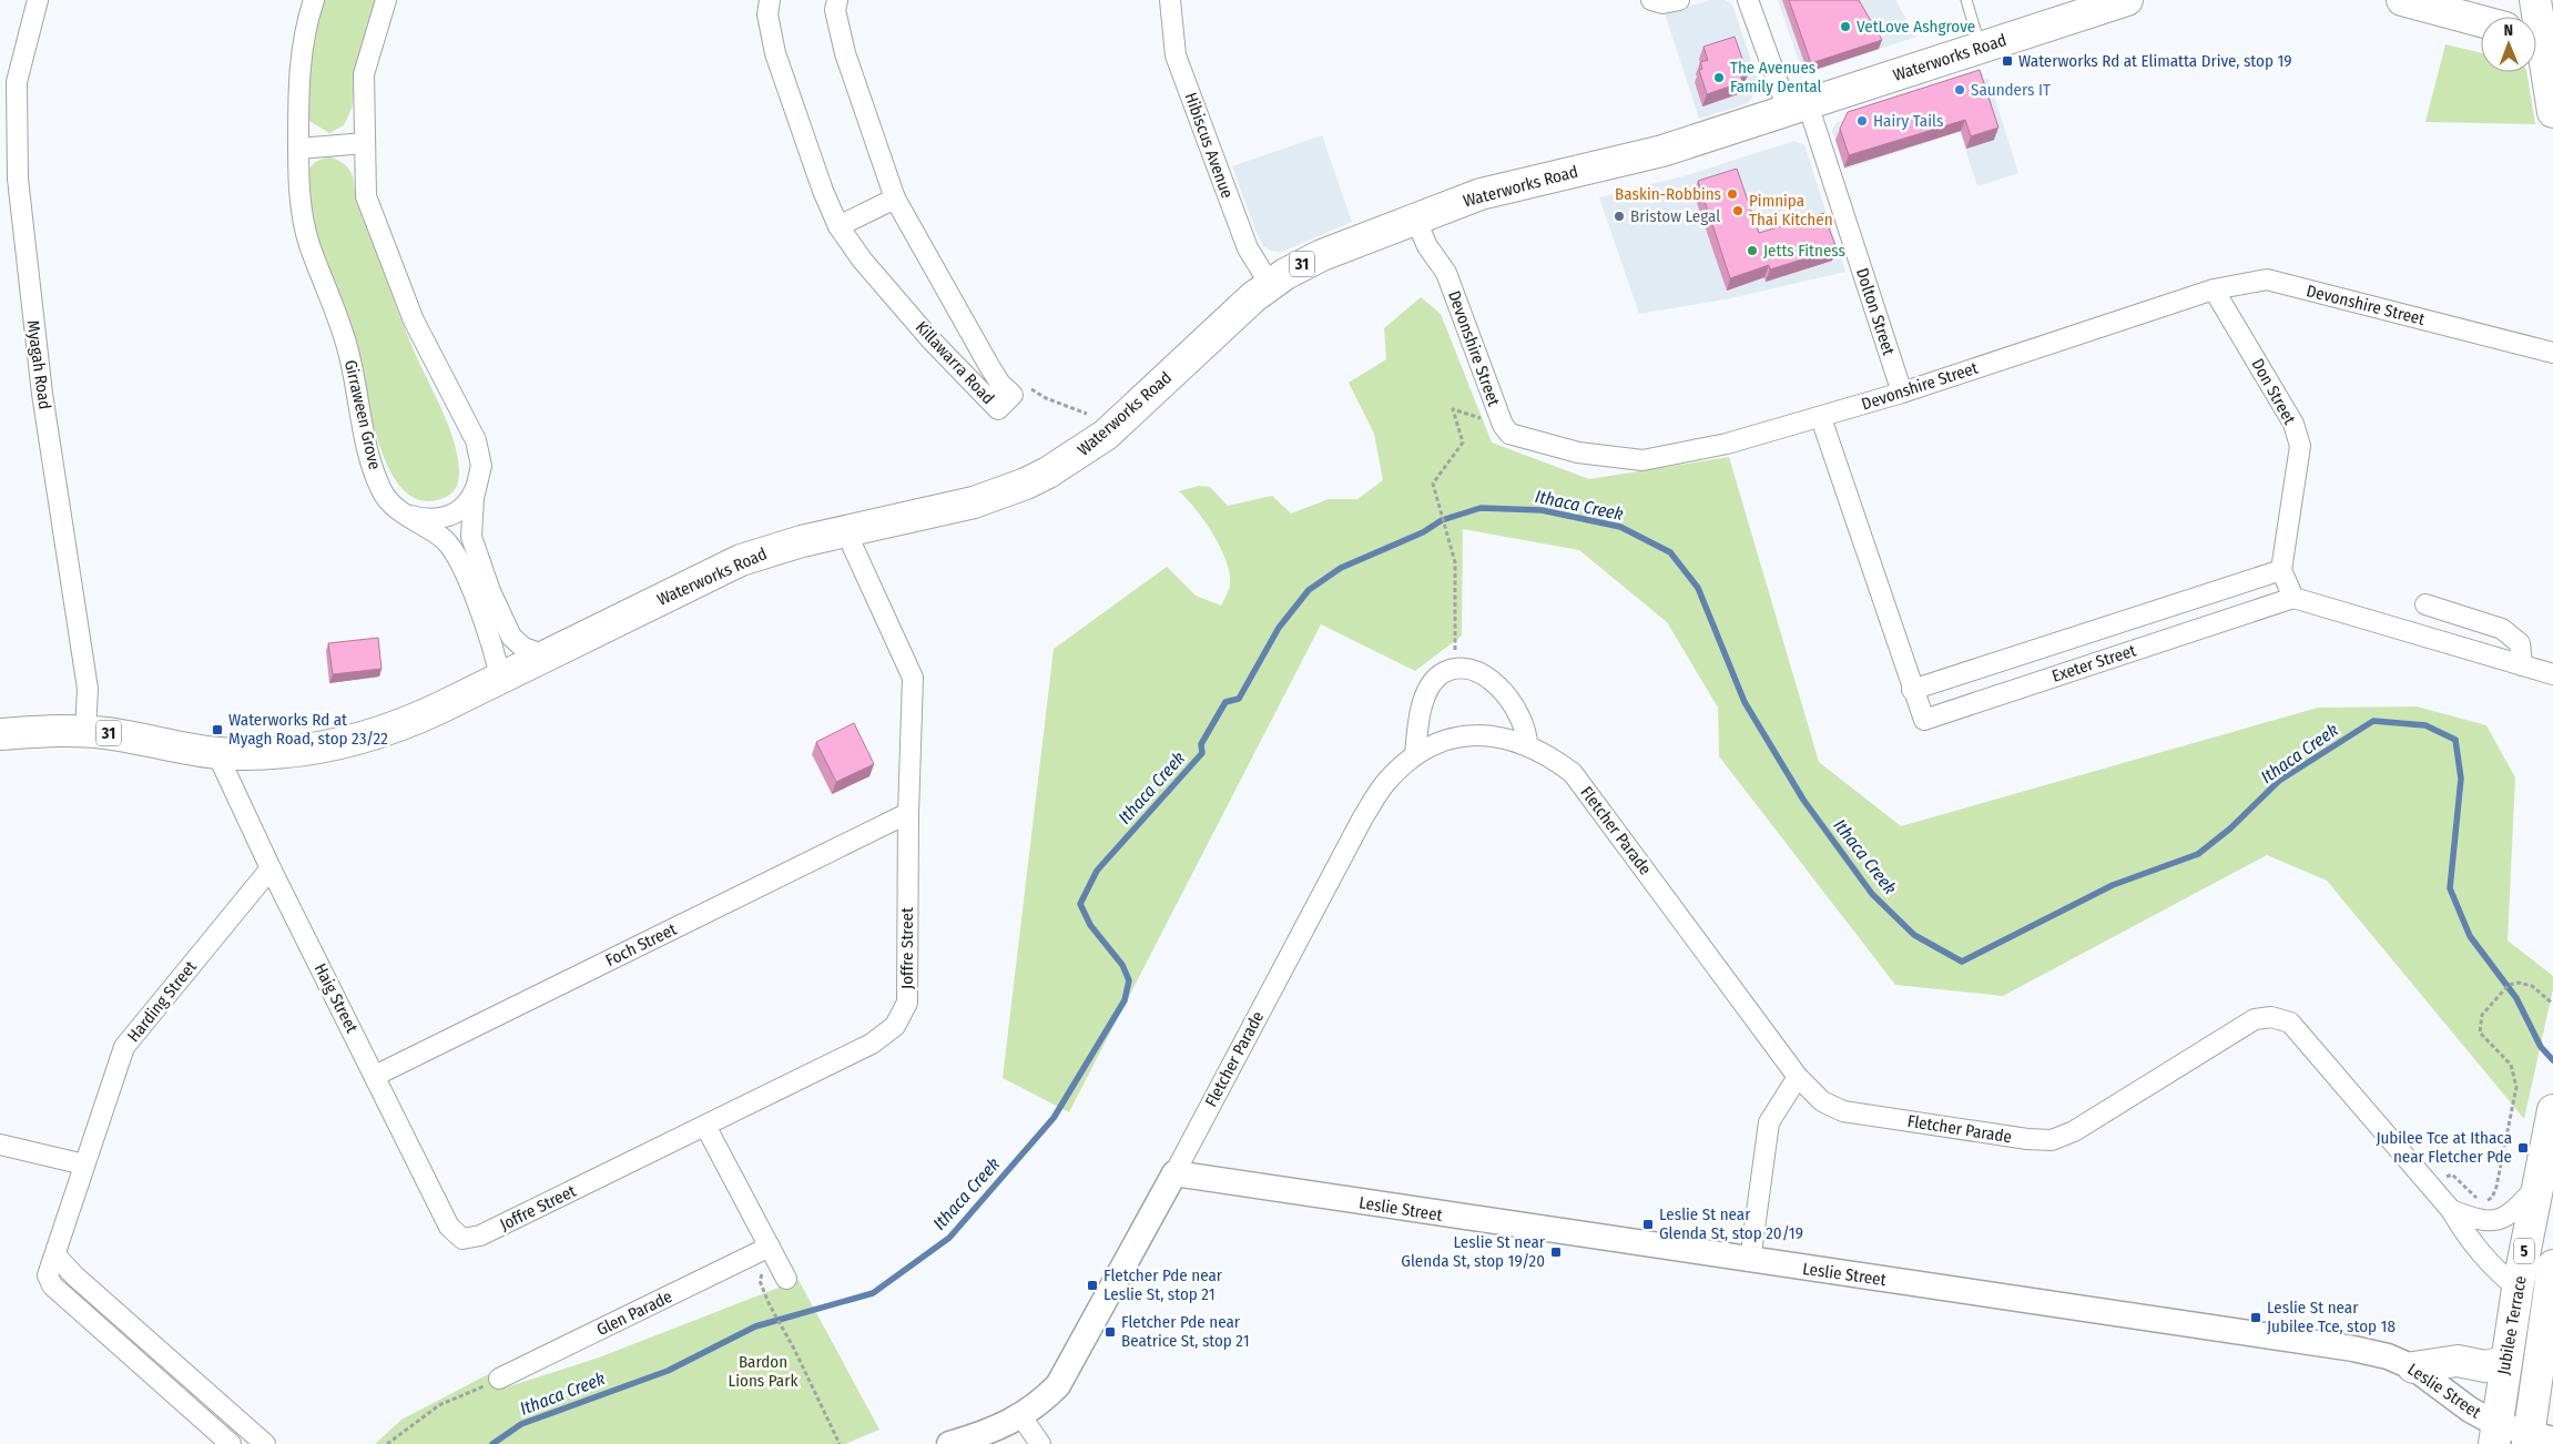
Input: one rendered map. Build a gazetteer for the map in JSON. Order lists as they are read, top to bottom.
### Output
{
  "streets": {
    "main road": [
      "Waterworks Road",
      "31",
      "5",
      "Jubilee Terrace"
    ],
    "street": [
      "Hibiscus Avenue",
      "Devonshire Street",
      "Dolton Street",
      "Killawarra Road",
      "Myagah Road",
      "Don Street",
      "Girraween Grove",
      "Exeter Street",
      "Fletcher Parade",
      "Foch Street",
      "Joffre Street",
      "Haig Street",
      "Harding Street",
      "Leslie Street",
      "Glen Parade"
    ]
  },
  "crossings": [
    ["Waterworks Road", "Hibiscus Avenue"],
    ["Waterworks Road", "Devonshire Street"],
    ["Waterworks Road", "Dolton Street"],
    ["Waterworks Road", "Myagah Road"],
    ["Waterworks Road", "Girraween Grove"],
    ["Waterworks Road", "Joffre Street"],
    ["Waterworks Road", "Haig Street"],
    ["Devonshire Street", "Dolton Street"],
    ["Devonshire Street", "Don Street"],
    ["Devonshire Street", "Exeter Street"],
    ["Don Street", "Exeter Street"],
    ["Fletcher Parade", "Leslie Street"],
    ["Fletcher Parade", "Jubilee Terrace"],
    ["Foch Street", "Joffre Street"],
    ["Foch Street", "Haig Street"],
    ["Joffre Street", "Haig Street"],
    ["Haig Street", "Harding Street"],
    ["Leslie Street", "Jubilee Terrace"]
  ],
  "water": ["Ithaca Creek"],
  "parks": ["Bardon Lions Park"],
  "places": {
    "other": [
      "VetLove Ashgrove",
      "The Avenues Family Dental",
      "Saunders IT",
      "Hairy Tails",
      "Baskin-Robbins",
      "Pimnipa Thai Kitchen",
      "Bristow Legal",
      "Jetts Fitness"
    ],
    "transit": [
      "Waterworks Rd at Elimatta Drive, stop 19",
      "Waterworks Rd at Myagh Road, stop 23/22",
      "Jubilee Tce at Ithaca near Fletcher Pde",
      "Leslie St near Glenda St, stop 20/19",
      "Leslie St near Glenda St, stop 19/20",
      "Fletcher Pde near Leslie St, stop 21",
      "Leslie St near Jubilee Tce, stop 18",
      "Fletcher Pde near Beatrice St, stop 21"
    ]
  },
  "north": "top"
}
